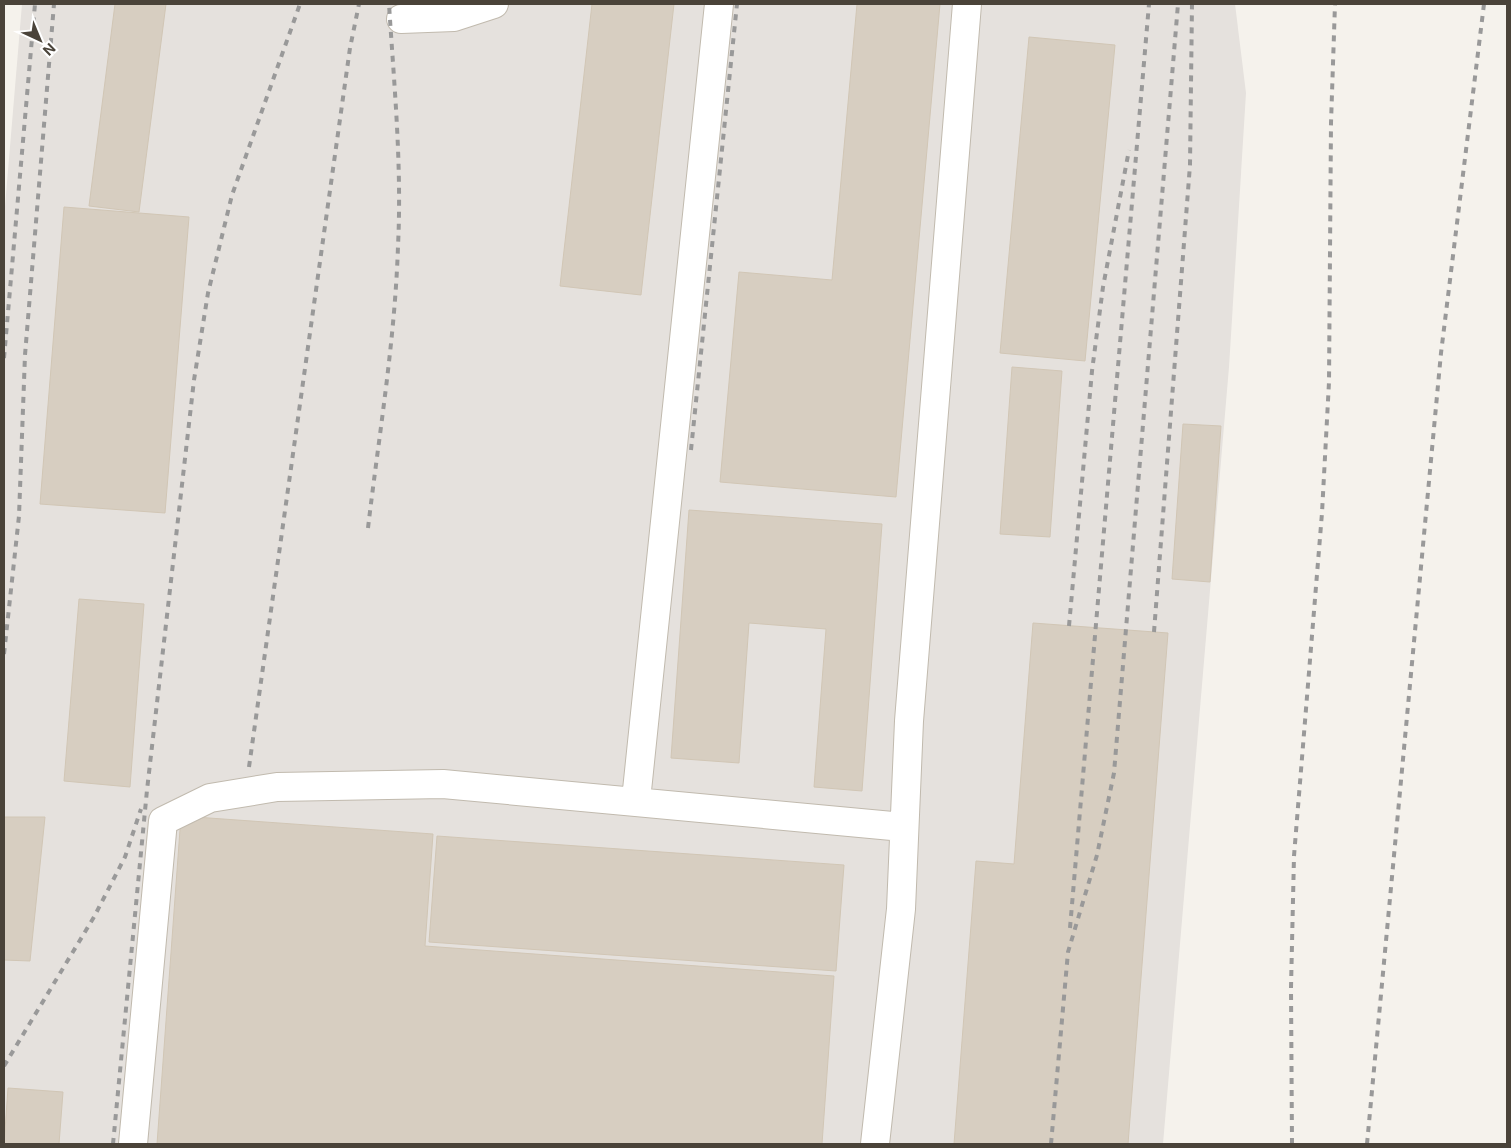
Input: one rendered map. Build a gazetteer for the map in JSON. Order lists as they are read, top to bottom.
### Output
{
  "north": "bottom right"
}
